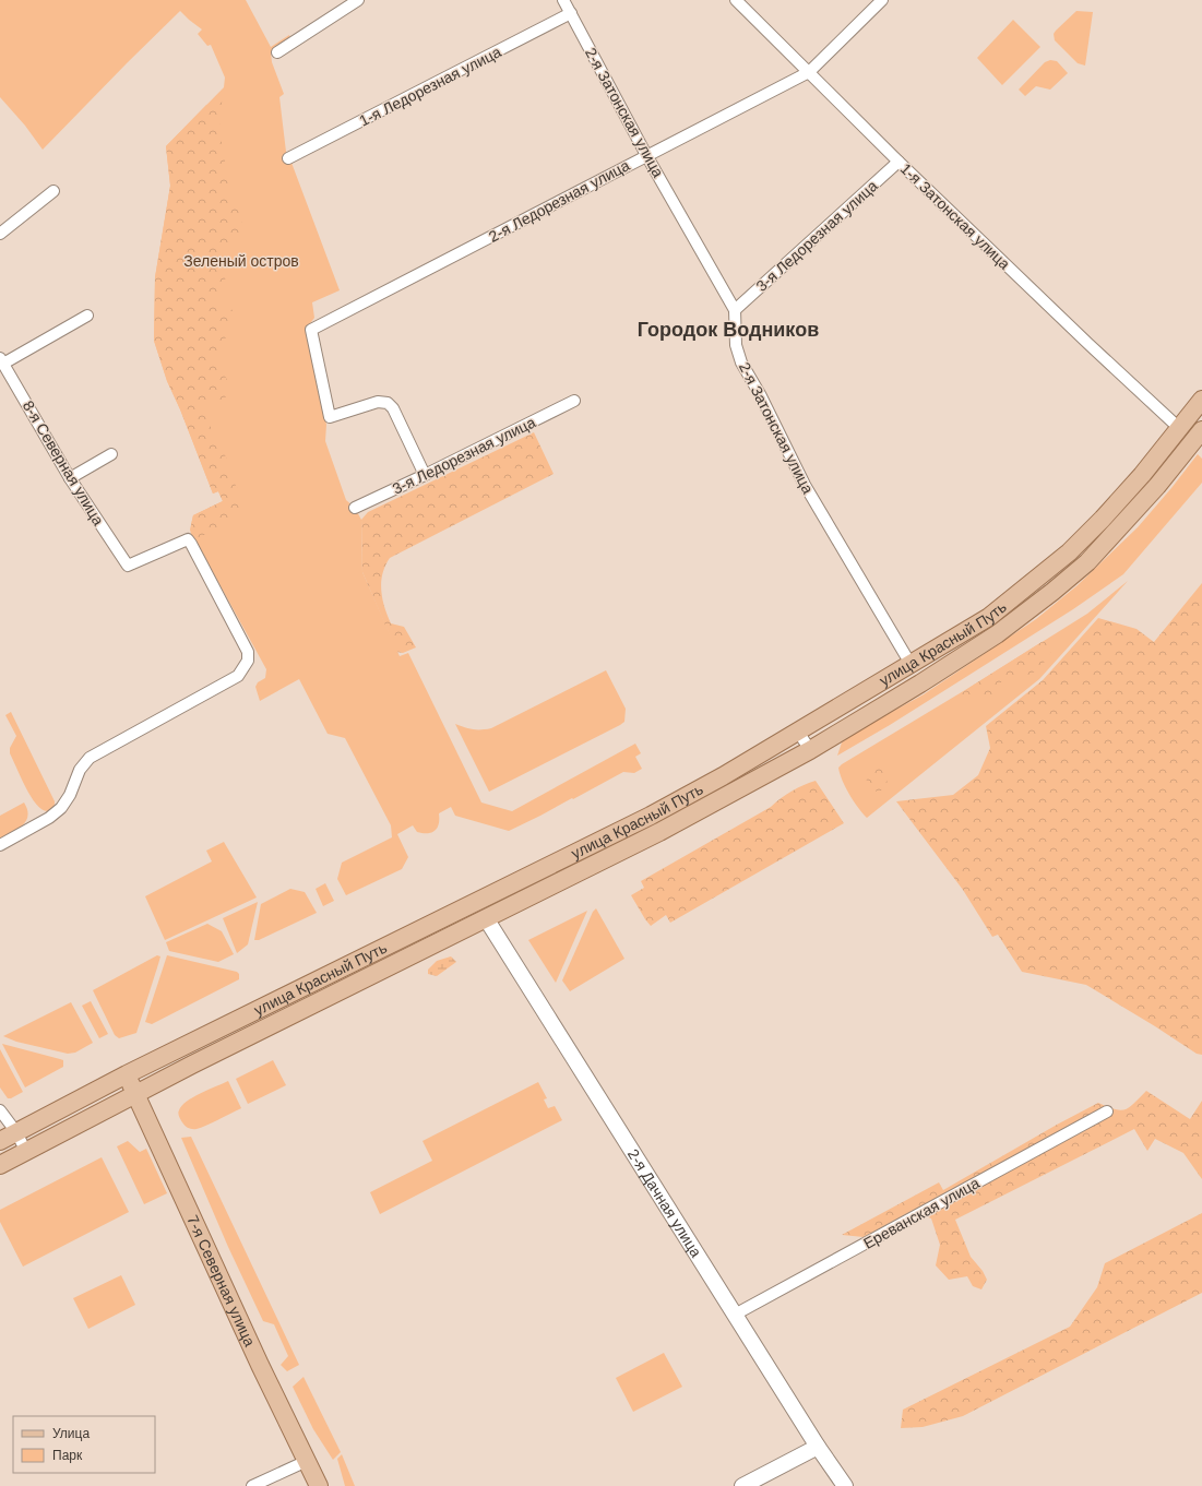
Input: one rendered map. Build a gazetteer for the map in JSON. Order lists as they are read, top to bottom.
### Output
{
  "streets": {
    "main road": ["улица Красный Путь", "7-я Северная улица"],
    "street": [
      "1-я Ледорезная улица",
      "2-я Затонская улица",
      "2-я Ледорезная улица",
      "1-я Затонская улица",
      "3-я Ледорезная улица",
      "8-я Северная улица",
      "2-я Дачная улица",
      "Ереванская улица"
    ]
  },
  "crossings": [
    ["1-я Ледорезная улица", "2-я Затонская улица"],
    ["2-я Затонская улица", "2-я Ледорезная улица"],
    ["2-я Затонская улица", "3-я Ледорезная улица"],
    ["2-я Затонская улица", "улица Красный Путь"],
    ["2-я Ледорезная улица", "1-я Затонская улица"],
    ["2-я Ледорезная улица", "3-я Ледорезная улица"],
    ["1-я Затонская улица", "3-я Ледорезная улица"],
    ["1-я Затонская улица", "улица Красный Путь"],
    ["улица Красный Путь", "2-я Дачная улица"],
    ["улица Красный Путь", "7-я Северная улица"],
    ["2-я Дачная улица", "Ереванская улица"]
  ],
  "districts": ["Городок Водников"],
  "parks": ["Зеленый остров"],
  "legend": ["Улица", "Парк"]
}
